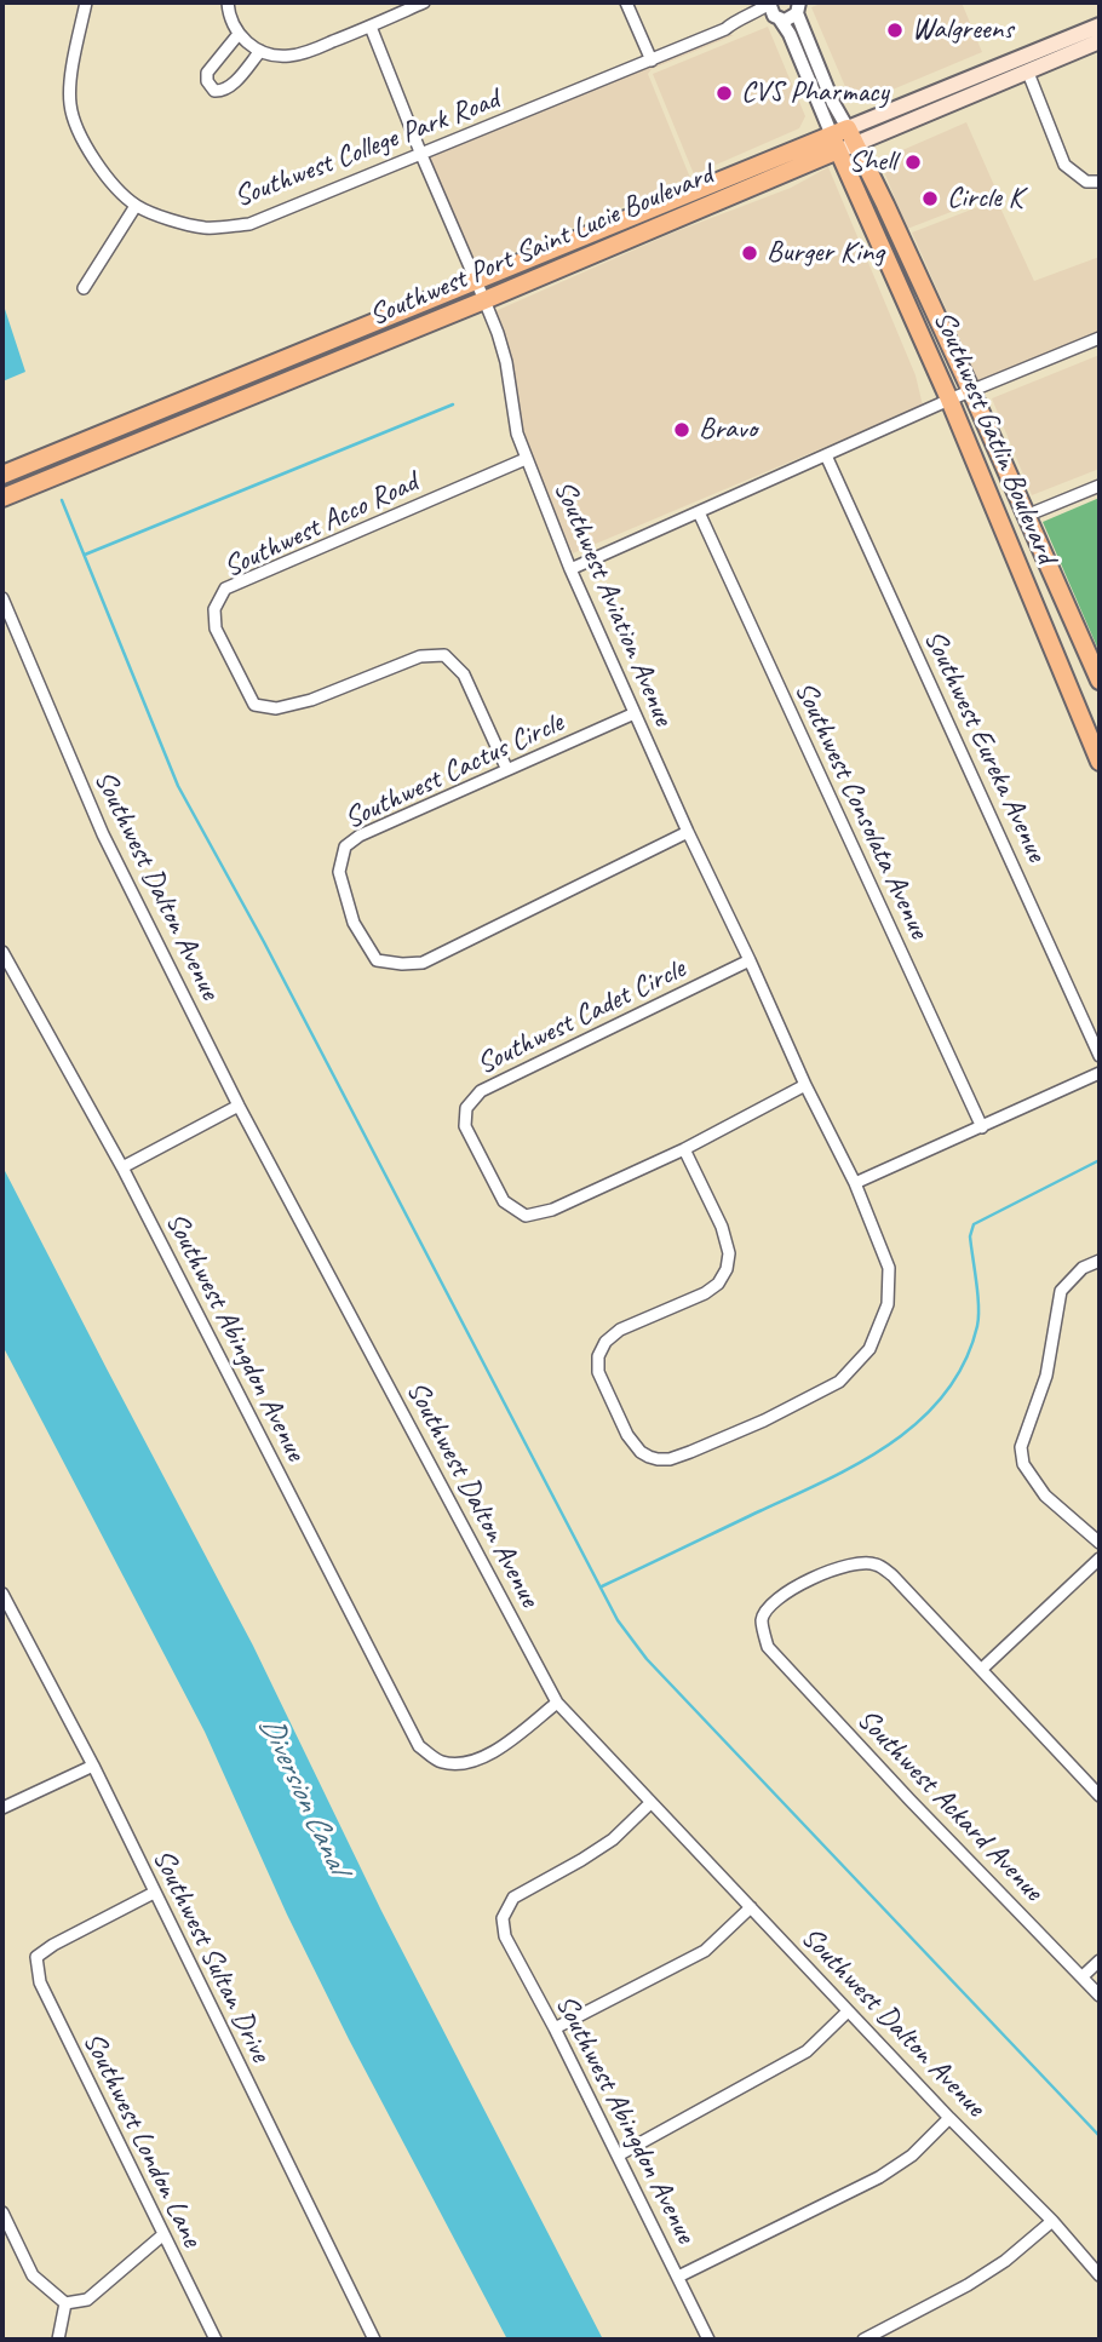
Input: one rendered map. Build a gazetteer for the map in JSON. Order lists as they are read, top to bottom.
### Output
{
  "streets": {
    "main road": ["Southwest Port Saint Lucie Boulevard", "Southwest Gatlin Boulevard"],
    "street": [
      "Southwest College Park Road",
      "Southwest Acco Road",
      "Southwest Aviation Avenue",
      "Southwest Eureka Avenue",
      "Southwest Cactus Circle",
      "Southwest Consolata Avenue",
      "Southwest Dalton Avenue",
      "Southwest Cadet Circle",
      "Southwest Abingdon Avenue",
      "Southwest Ackard Avenue",
      "Southwest Sultan Drive",
      "Southwest London Lane"
    ]
  },
  "crossings": [
    ["Southwest College Park Road", "Southwest Aviation Avenue"],
    ["Southwest Port Saint Lucie Boulevard", "Southwest Gatlin Boulevard"],
    ["Southwest Port Saint Lucie Boulevard", "Southwest Aviation Avenue"],
    ["Southwest Acco Road", "Southwest Aviation Avenue"],
    ["Southwest Acco Road", "Southwest Cactus Circle"],
    ["Southwest Aviation Avenue", "Southwest Cactus Circle"],
    ["Southwest Aviation Avenue", "Southwest Cadet Circle"],
    ["Southwest Dalton Avenue", "Southwest Abingdon Avenue"],
    ["Southwest Sultan Drive", "Southwest London Lane"]
  ],
  "water": ["Diversion Canal"],
  "places": [
    "Walgreens",
    "CVS Pharmacy",
    "Shell",
    "Circle K",
    "Burger King",
    "Bravo"
  ]
}
